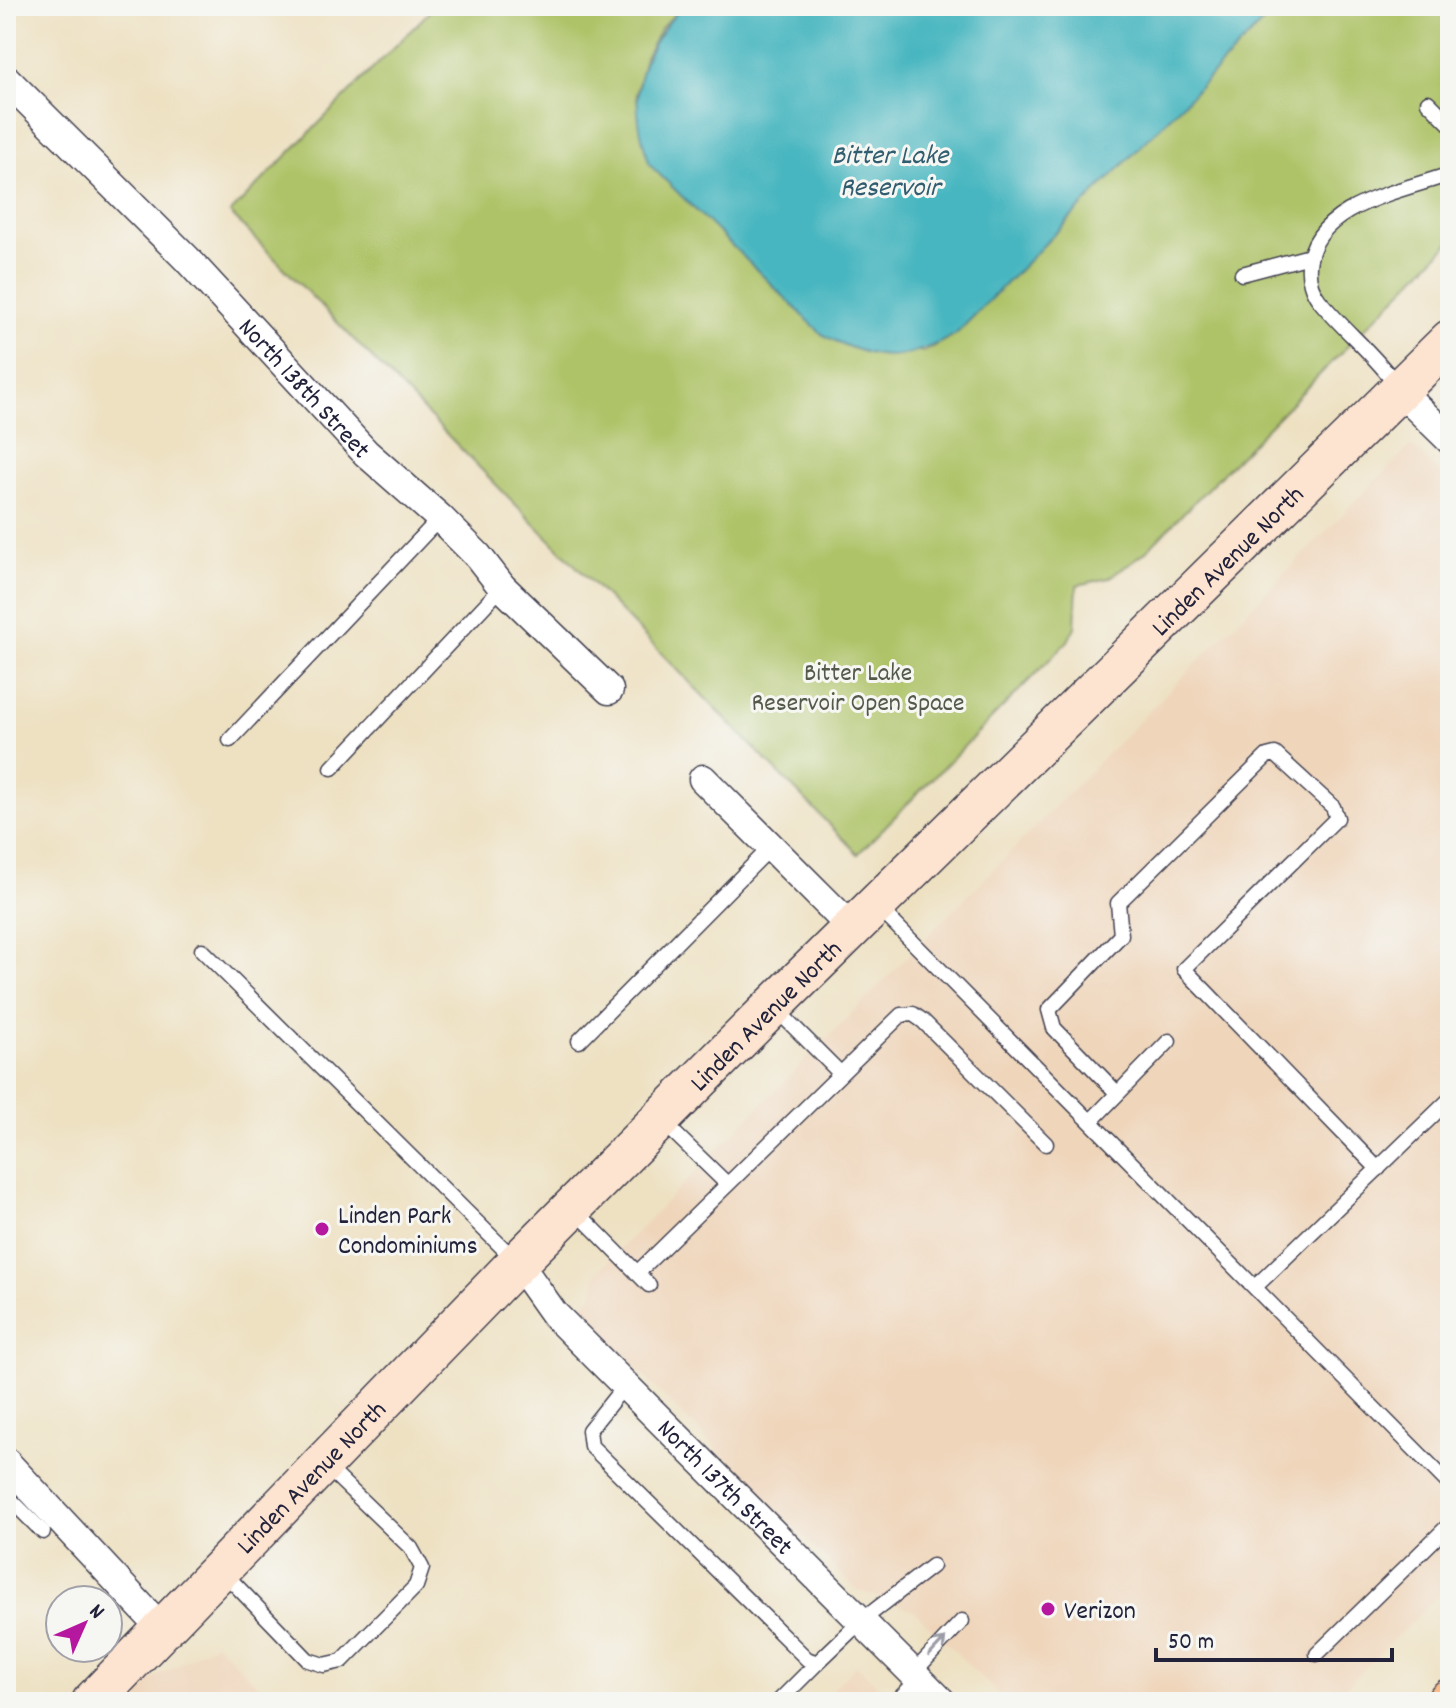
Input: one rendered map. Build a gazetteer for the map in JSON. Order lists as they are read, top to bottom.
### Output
{
  "streets": {
    "street": ["North 138th Street", "Linden Avenue North", "North 137th Street"]
  },
  "crossings": [
    ["Linden Avenue North", "North 137th Street"]
  ],
  "water": ["Bitter Lake Reservoir"],
  "parks": ["Bitter Lake Reservoir Open Space"],
  "places": ["Linden Park Condominiums", "Verizon"],
  "scale_bar": "50 m",
  "north": "top right"
}
